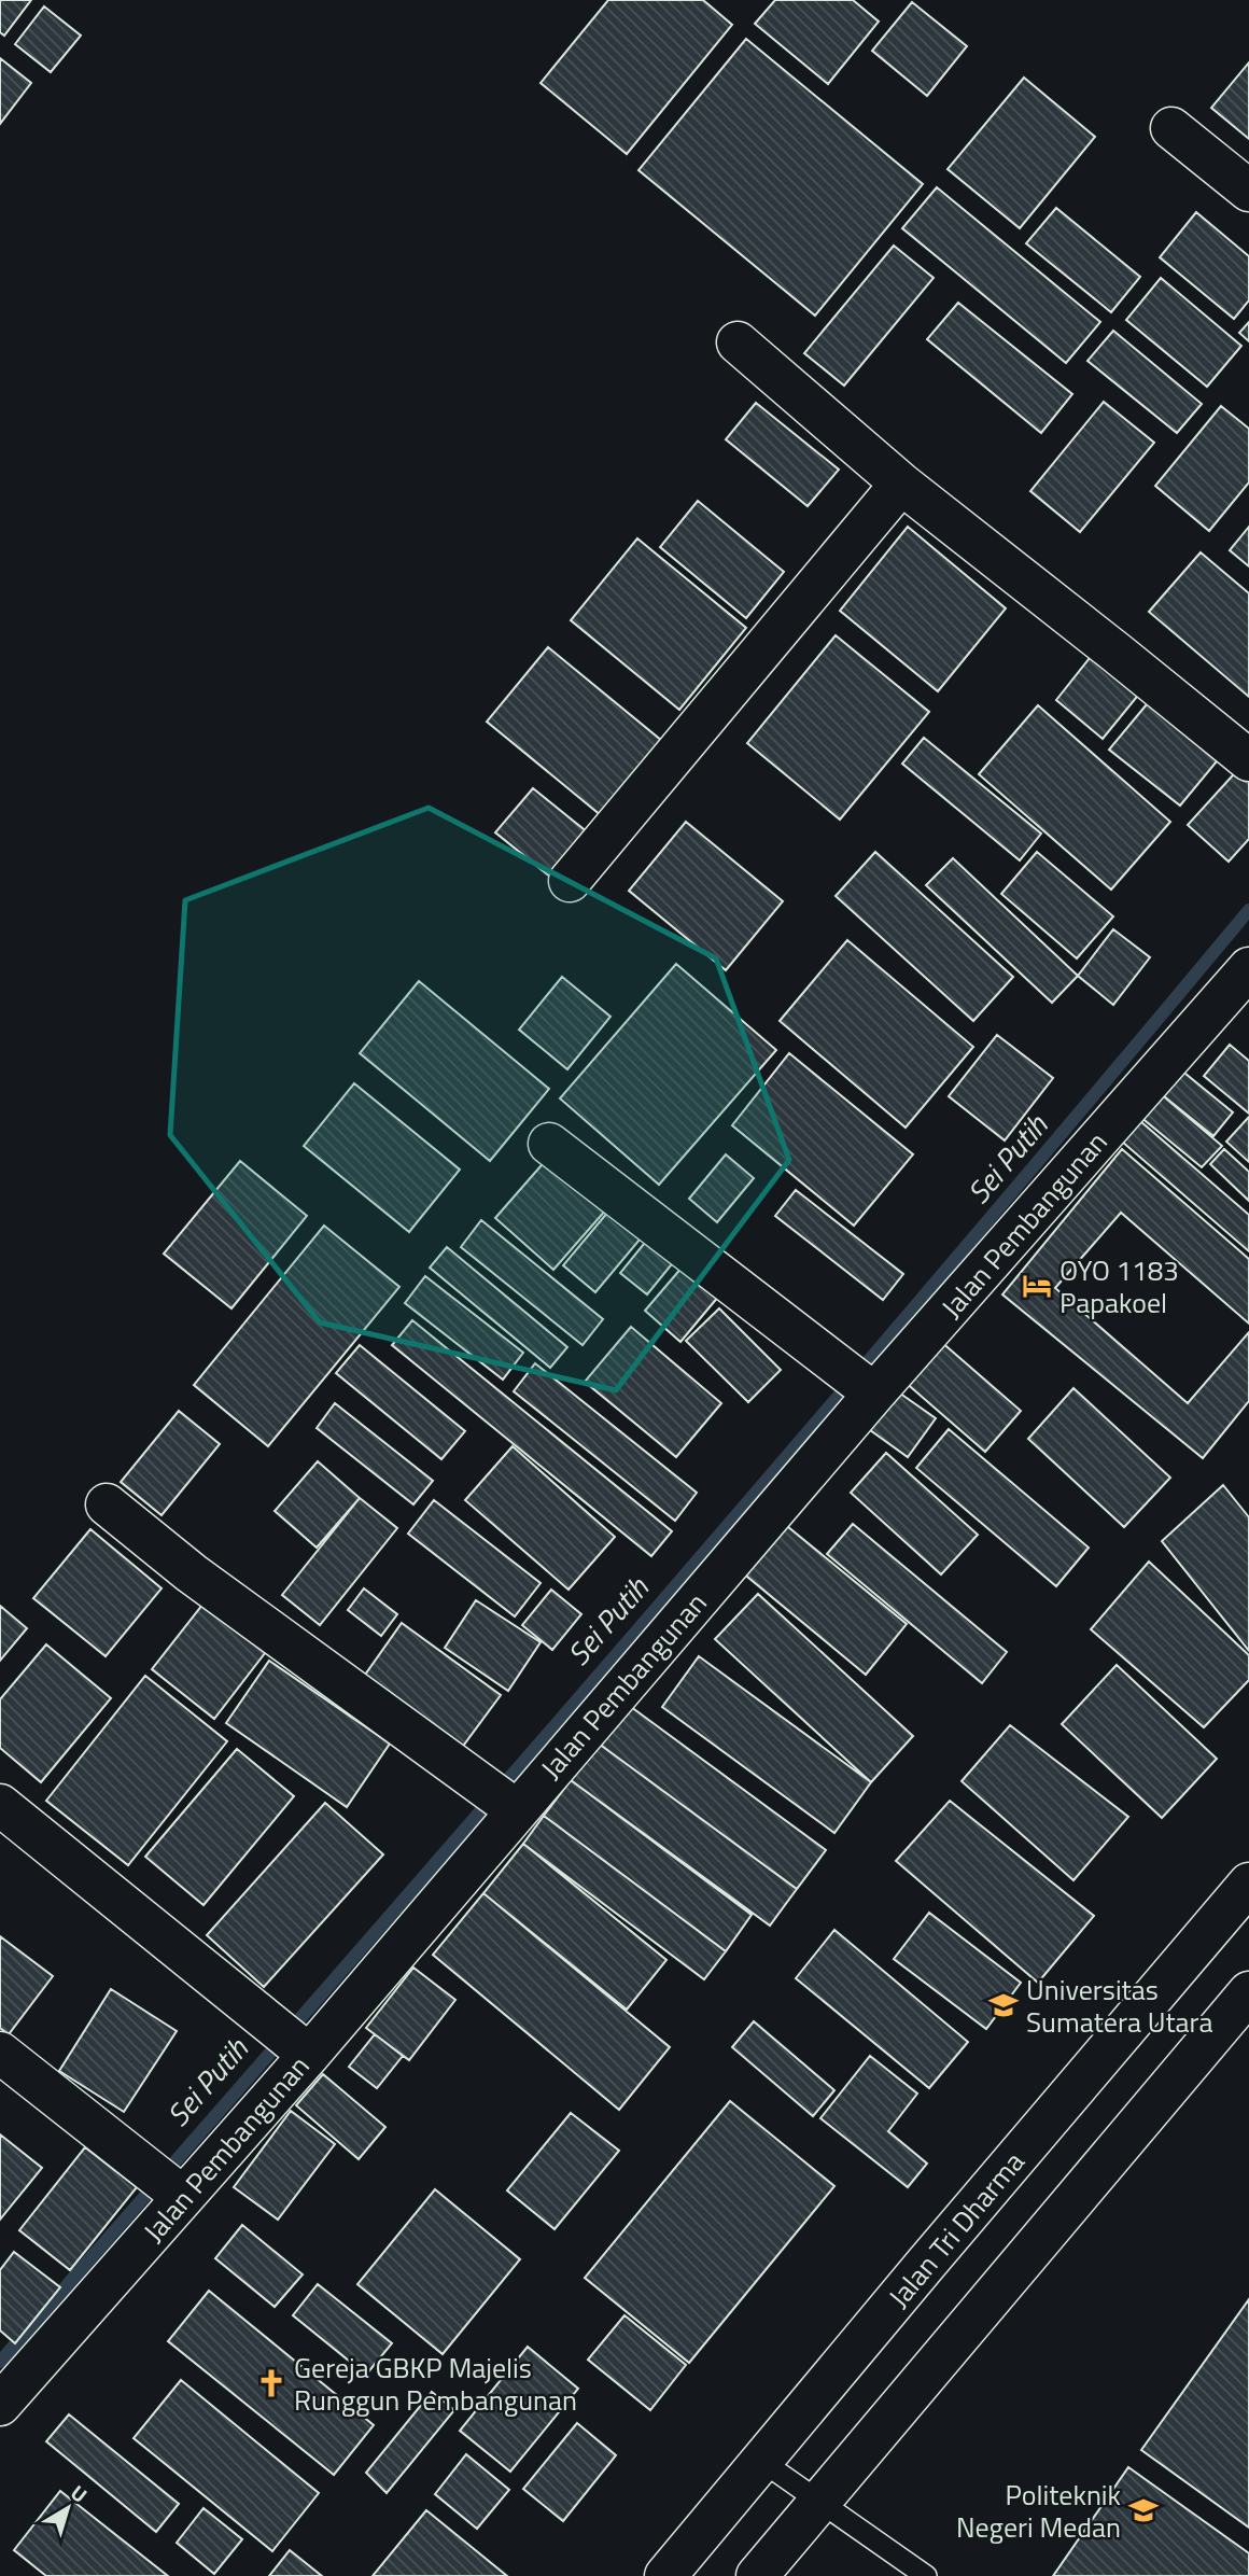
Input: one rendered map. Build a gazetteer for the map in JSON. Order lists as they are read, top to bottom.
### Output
{
  "streets": {
    "street": ["Jalan Pembangunan", "Jalan Tri Dharma"]
  },
  "water": ["Sei Putih"],
  "places": {
    "hotel": ["OYO 1183 Papakoel"],
    "school or university": ["Universitas Sumatera Utara", "Politeknik Negeri Medan"],
    "church": ["Gereja GBKP Majelis Runggun Pembangunan"]
  },
  "north": "top right"
}
